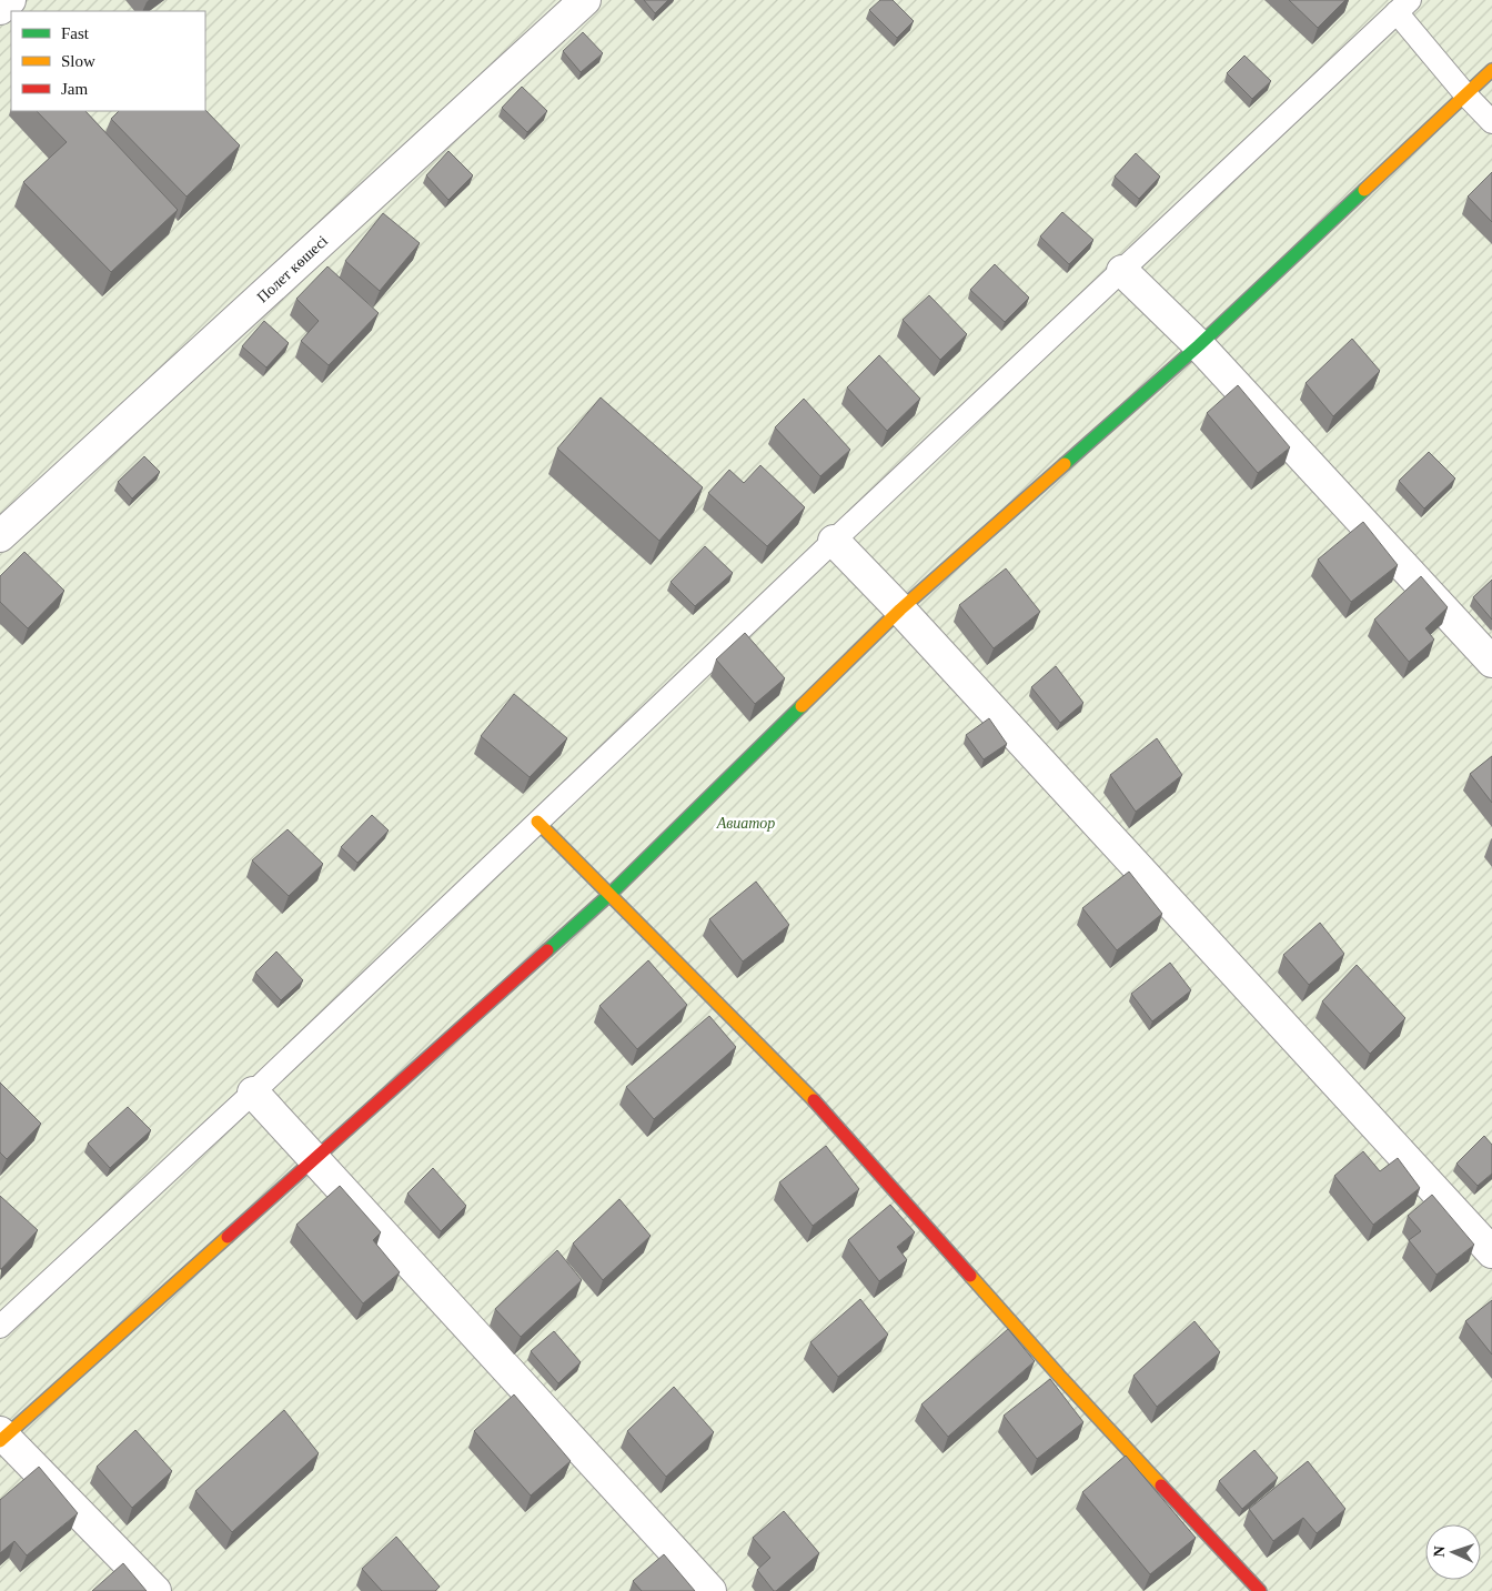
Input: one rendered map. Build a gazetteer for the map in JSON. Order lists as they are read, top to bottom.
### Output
{
  "streets": {
    "street": ["Полет көшесі"]
  },
  "parks": ["Авиатор"],
  "legend": ["Fast", "Slow", "Jam"],
  "north": "left"
}
